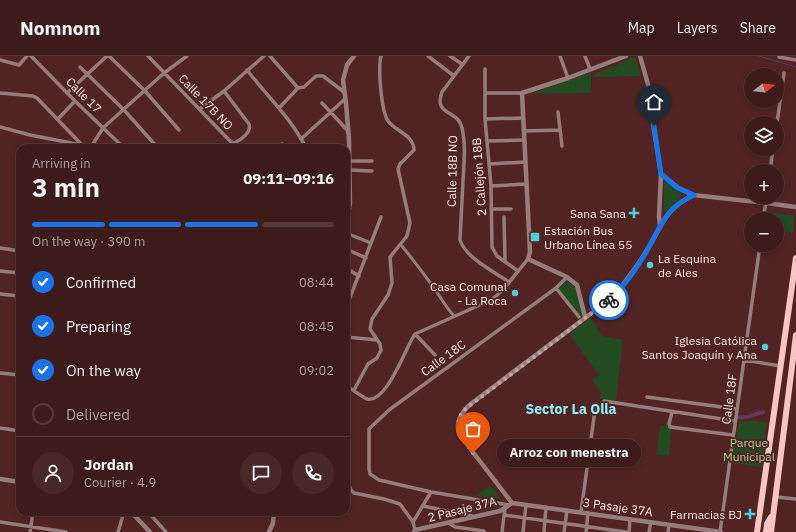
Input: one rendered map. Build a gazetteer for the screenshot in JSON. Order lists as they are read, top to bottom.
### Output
{
  "streets": {
    "street": [
      "Calle 17",
      "Calle 17B NO",
      "Calle 18B NO",
      "2 Callejón 18B",
      "Calle 18C",
      "Calle 18F",
      "3 Pasaje 37A",
      "2 Pasaje 37A"
    ]
  },
  "crossings": [
    ["Calle 18F", "3 Pasaje 37A"],
    ["3 Pasaje 37A", "2 Pasaje 37A"]
  ],
  "districts": ["Sector La Olla"],
  "parks": ["Parque Municipal"],
  "places": {
    "health": ["Sana Sana", "Farmacias BJ"],
    "transit": ["Estación Bus Urbano Línea 55"],
    "other": [
      "La Esquina de Ales",
      "Casa Comunal - La Roca",
      "Iglesia Católica Santos Joaquín y Ana",
      "Arroz con menestra"
    ]
  },
  "north": "right",
  "page": {
    "header": "Nomnom",
    "nav": ["Map", "Layers", "Share"],
    "map_buttons": ["+", "−"],
    "heading": ["3 min", "Arriving in", "09:11–09:16"],
    "panel": ["Jordan", "Courier · 4.9"],
    "bar": "On the way · 390 m",
    "list": [
      ["Confirmed", "08:44"],
      ["Preparing", "08:45"],
      ["On the way", "09:02"],
      "Delivered"
    ],
    "bubble": "Arroz con menestra"
  }
}
